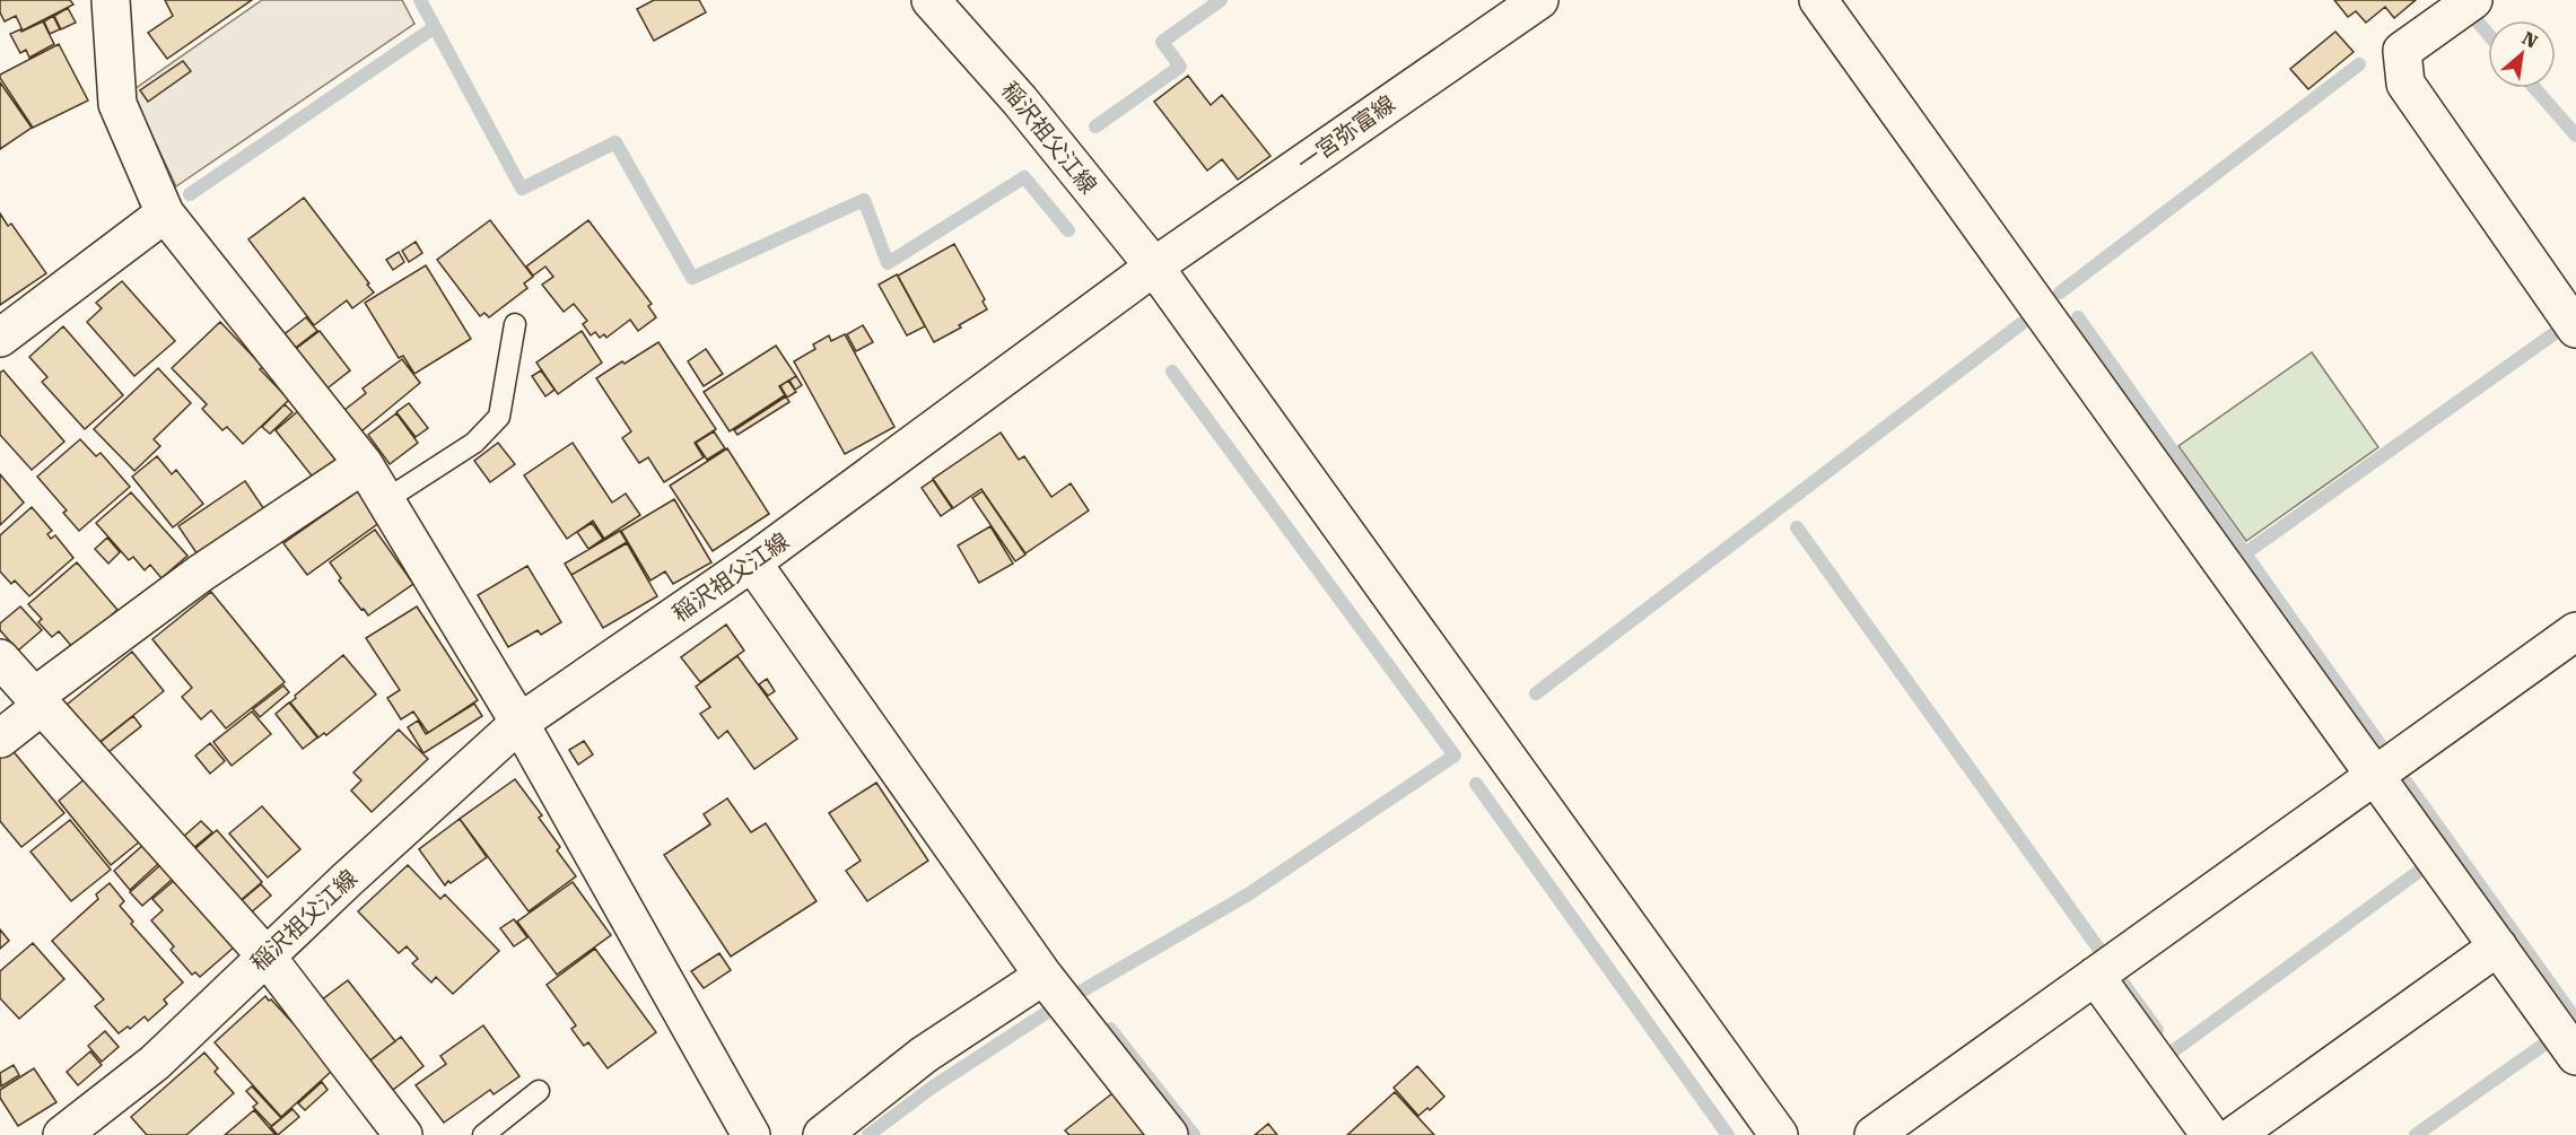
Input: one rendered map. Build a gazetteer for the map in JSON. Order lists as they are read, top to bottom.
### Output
{
  "streets": {
    "street": ["一宮弥富線", "稲沢祖父江線"]
  },
  "crossings": [
    ["一宮弥富線", "稲沢祖父江線"]
  ],
  "north": "top right"
}
